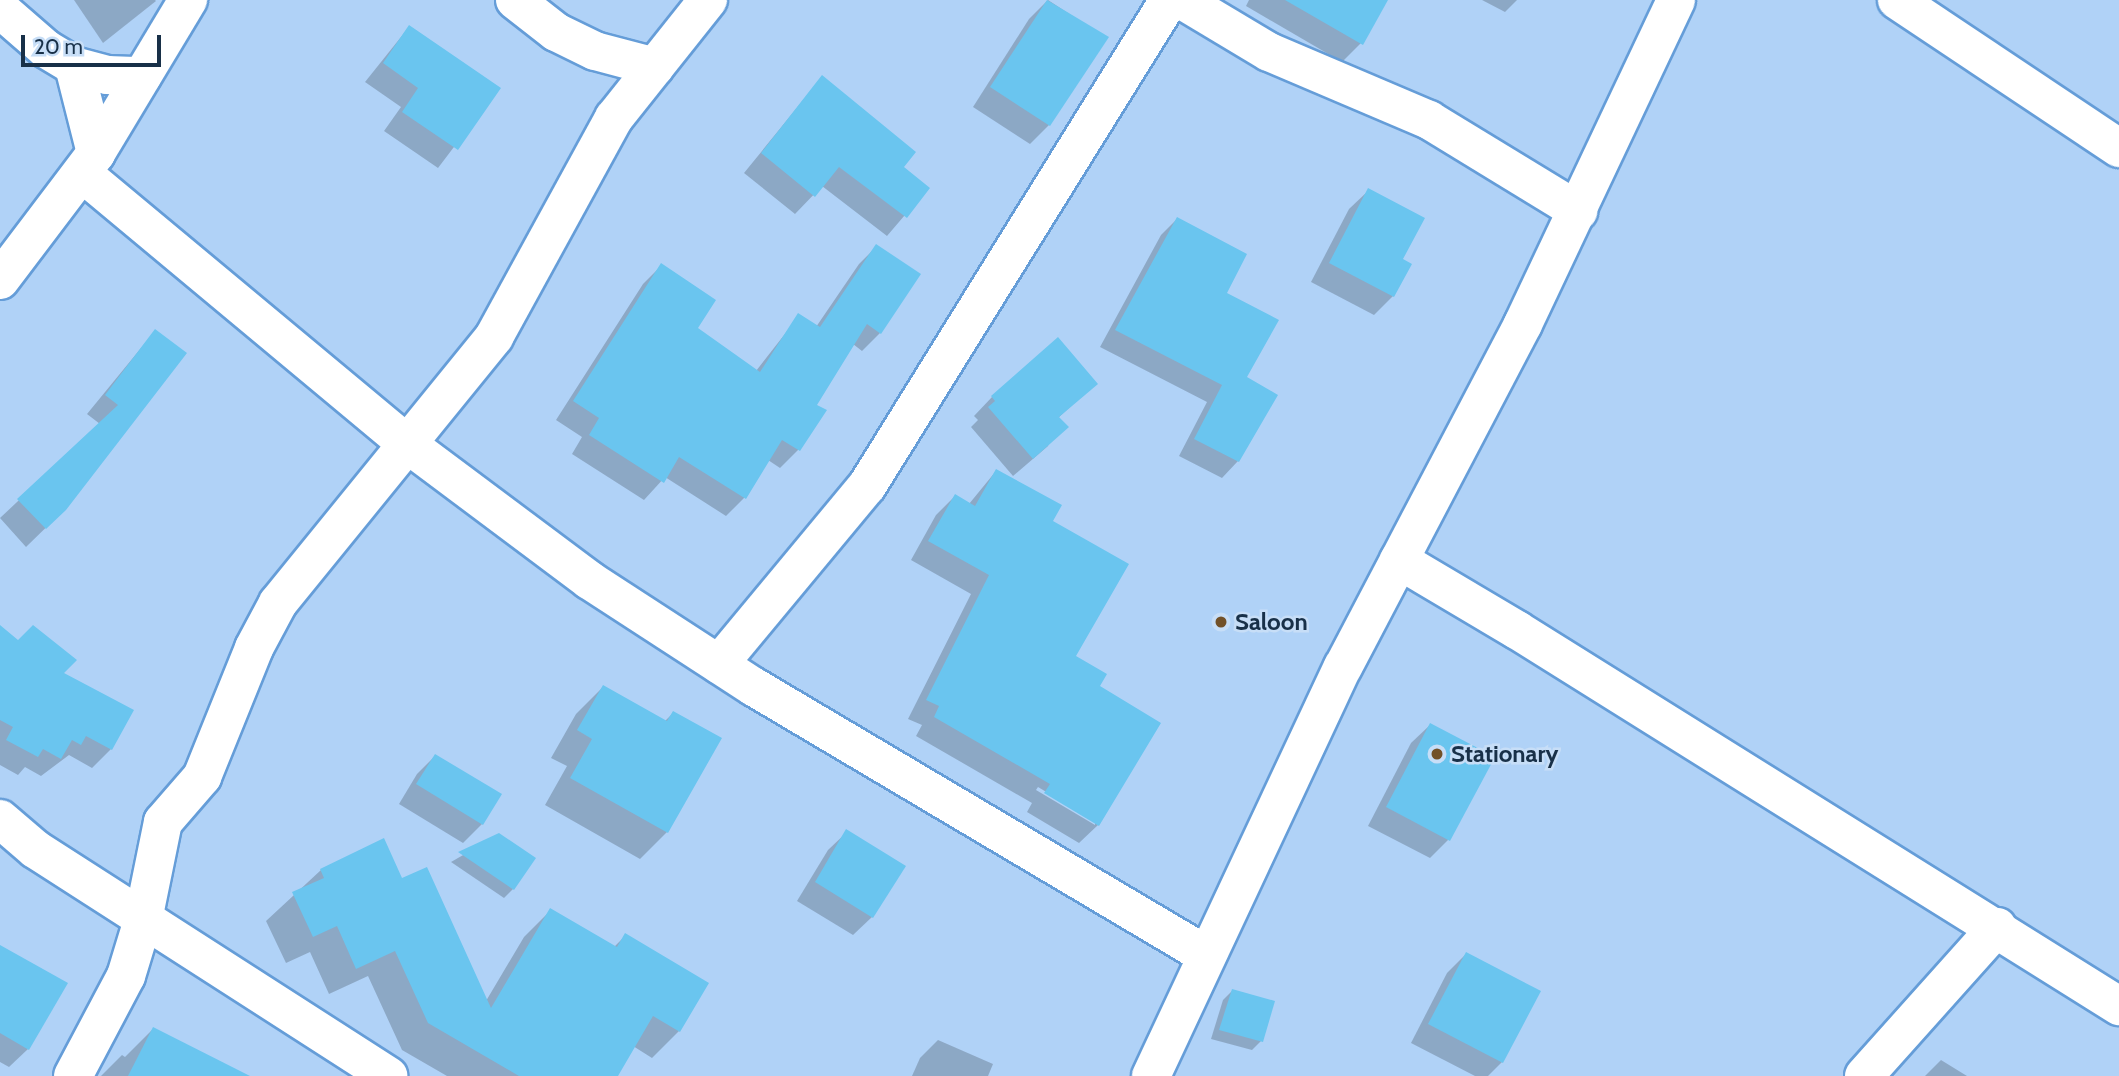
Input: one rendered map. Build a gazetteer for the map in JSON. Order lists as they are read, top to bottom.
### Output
{
  "places": ["Saloon", "Stationary"],
  "scale_bar": "20 m"
}
